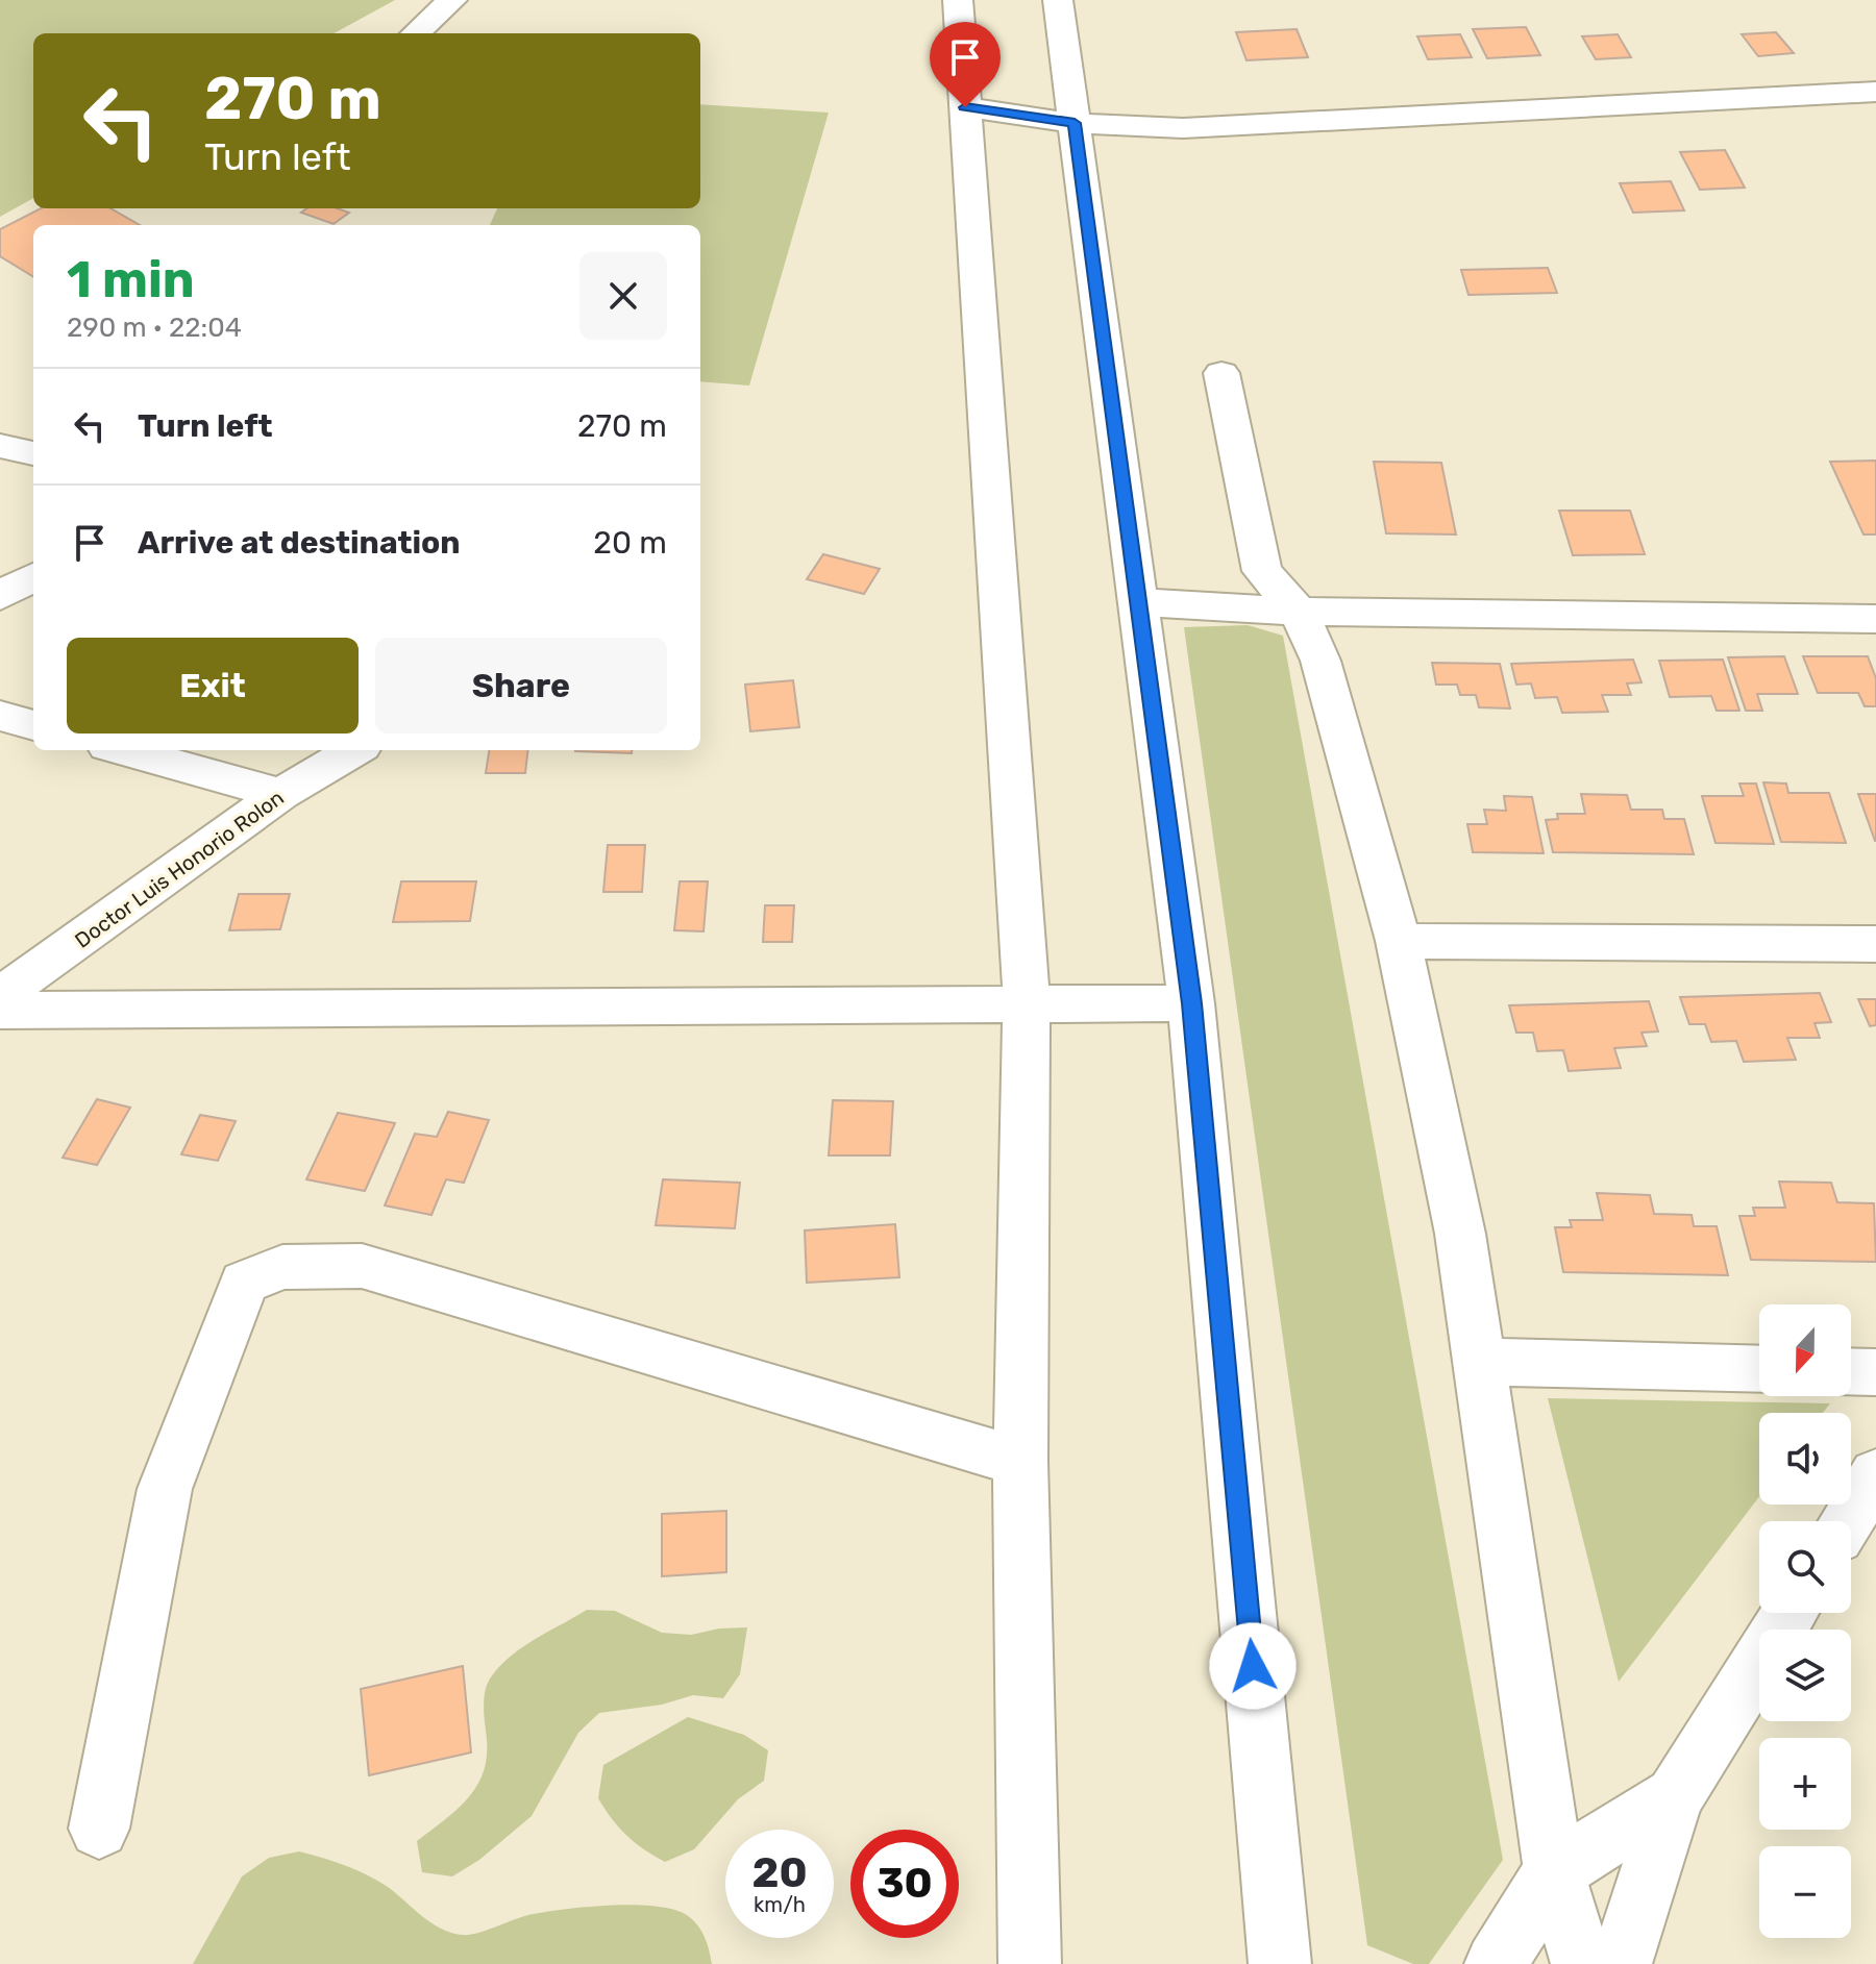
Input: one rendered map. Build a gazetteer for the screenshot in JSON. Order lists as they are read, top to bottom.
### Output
{
  "streets": {
    "street": ["Doctor Luis Honorio Rolon"]
  },
  "north": "bottom",
  "page": {
    "turn": ["270 m", "Turn left"],
    "heading": ["1 min", "290 m · 22:04"],
    "list": [
      {
        "name": "Turn left",
        "value": "270 m"
      },
      {
        "name": "Arrive at destination",
        "value": "20 m"
      }
    ],
    "buttons": ["Exit", "Share"],
    "map_buttons": ["+", "−"],
    "speed": "20 km/h",
    "limit": "30"
  }
}
